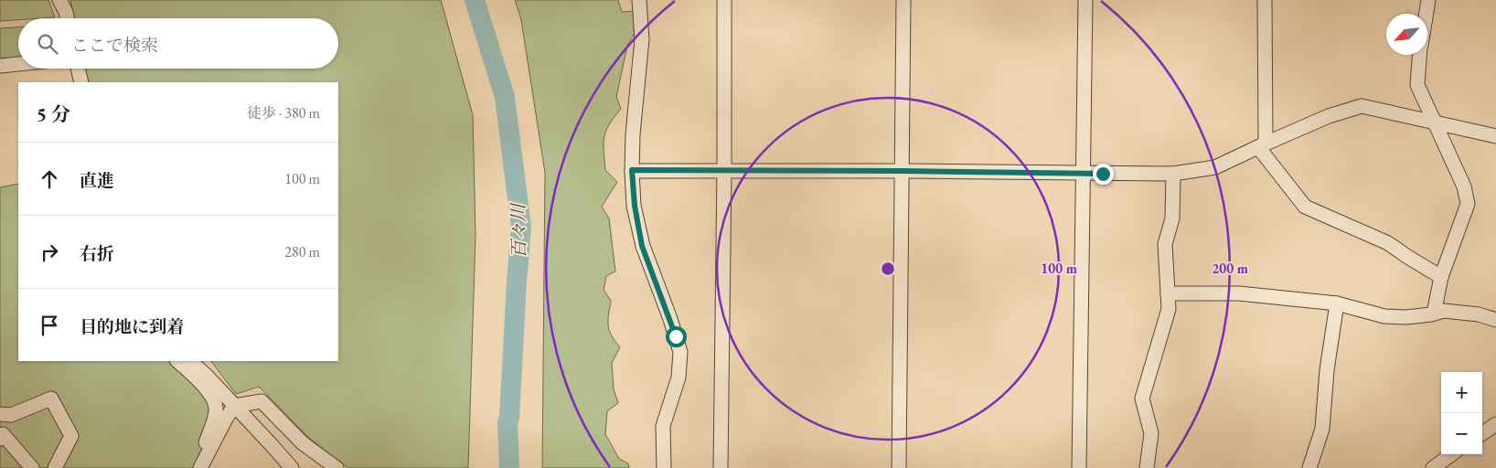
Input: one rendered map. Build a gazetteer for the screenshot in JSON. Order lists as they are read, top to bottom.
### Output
{
  "water": ["百々川"],
  "north": "bottom left",
  "page": {
    "search": "ここで検索",
    "heading": ["5 分", "徒歩 · 380 m"],
    "list": [
      ["直進", "100 m"],
      ["右折", "280 m"],
      "目的地に到着"
    ],
    "map_buttons": ["+", "−"]
  },
  "rings": ["100 m", "200 m"]
}
